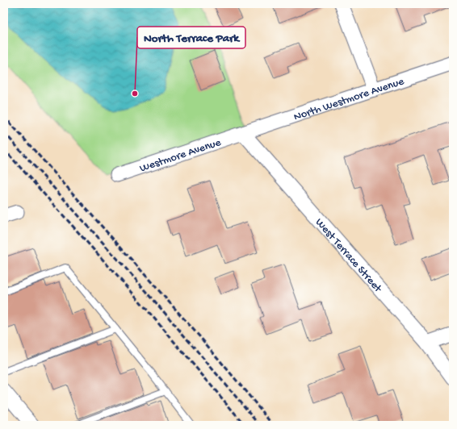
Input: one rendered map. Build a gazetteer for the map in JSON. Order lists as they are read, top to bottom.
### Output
{
  "streets": {
    "street": ["North Westmore Avenue", "Westmore Avenue", "West Terrace Street"]
  },
  "crossings": [
    ["North Westmore Avenue", "Westmore Avenue"],
    ["North Westmore Avenue", "West Terrace Street"],
    ["Westmore Avenue", "West Terrace Street"]
  ],
  "places": ["North Terrace Park"]
}
